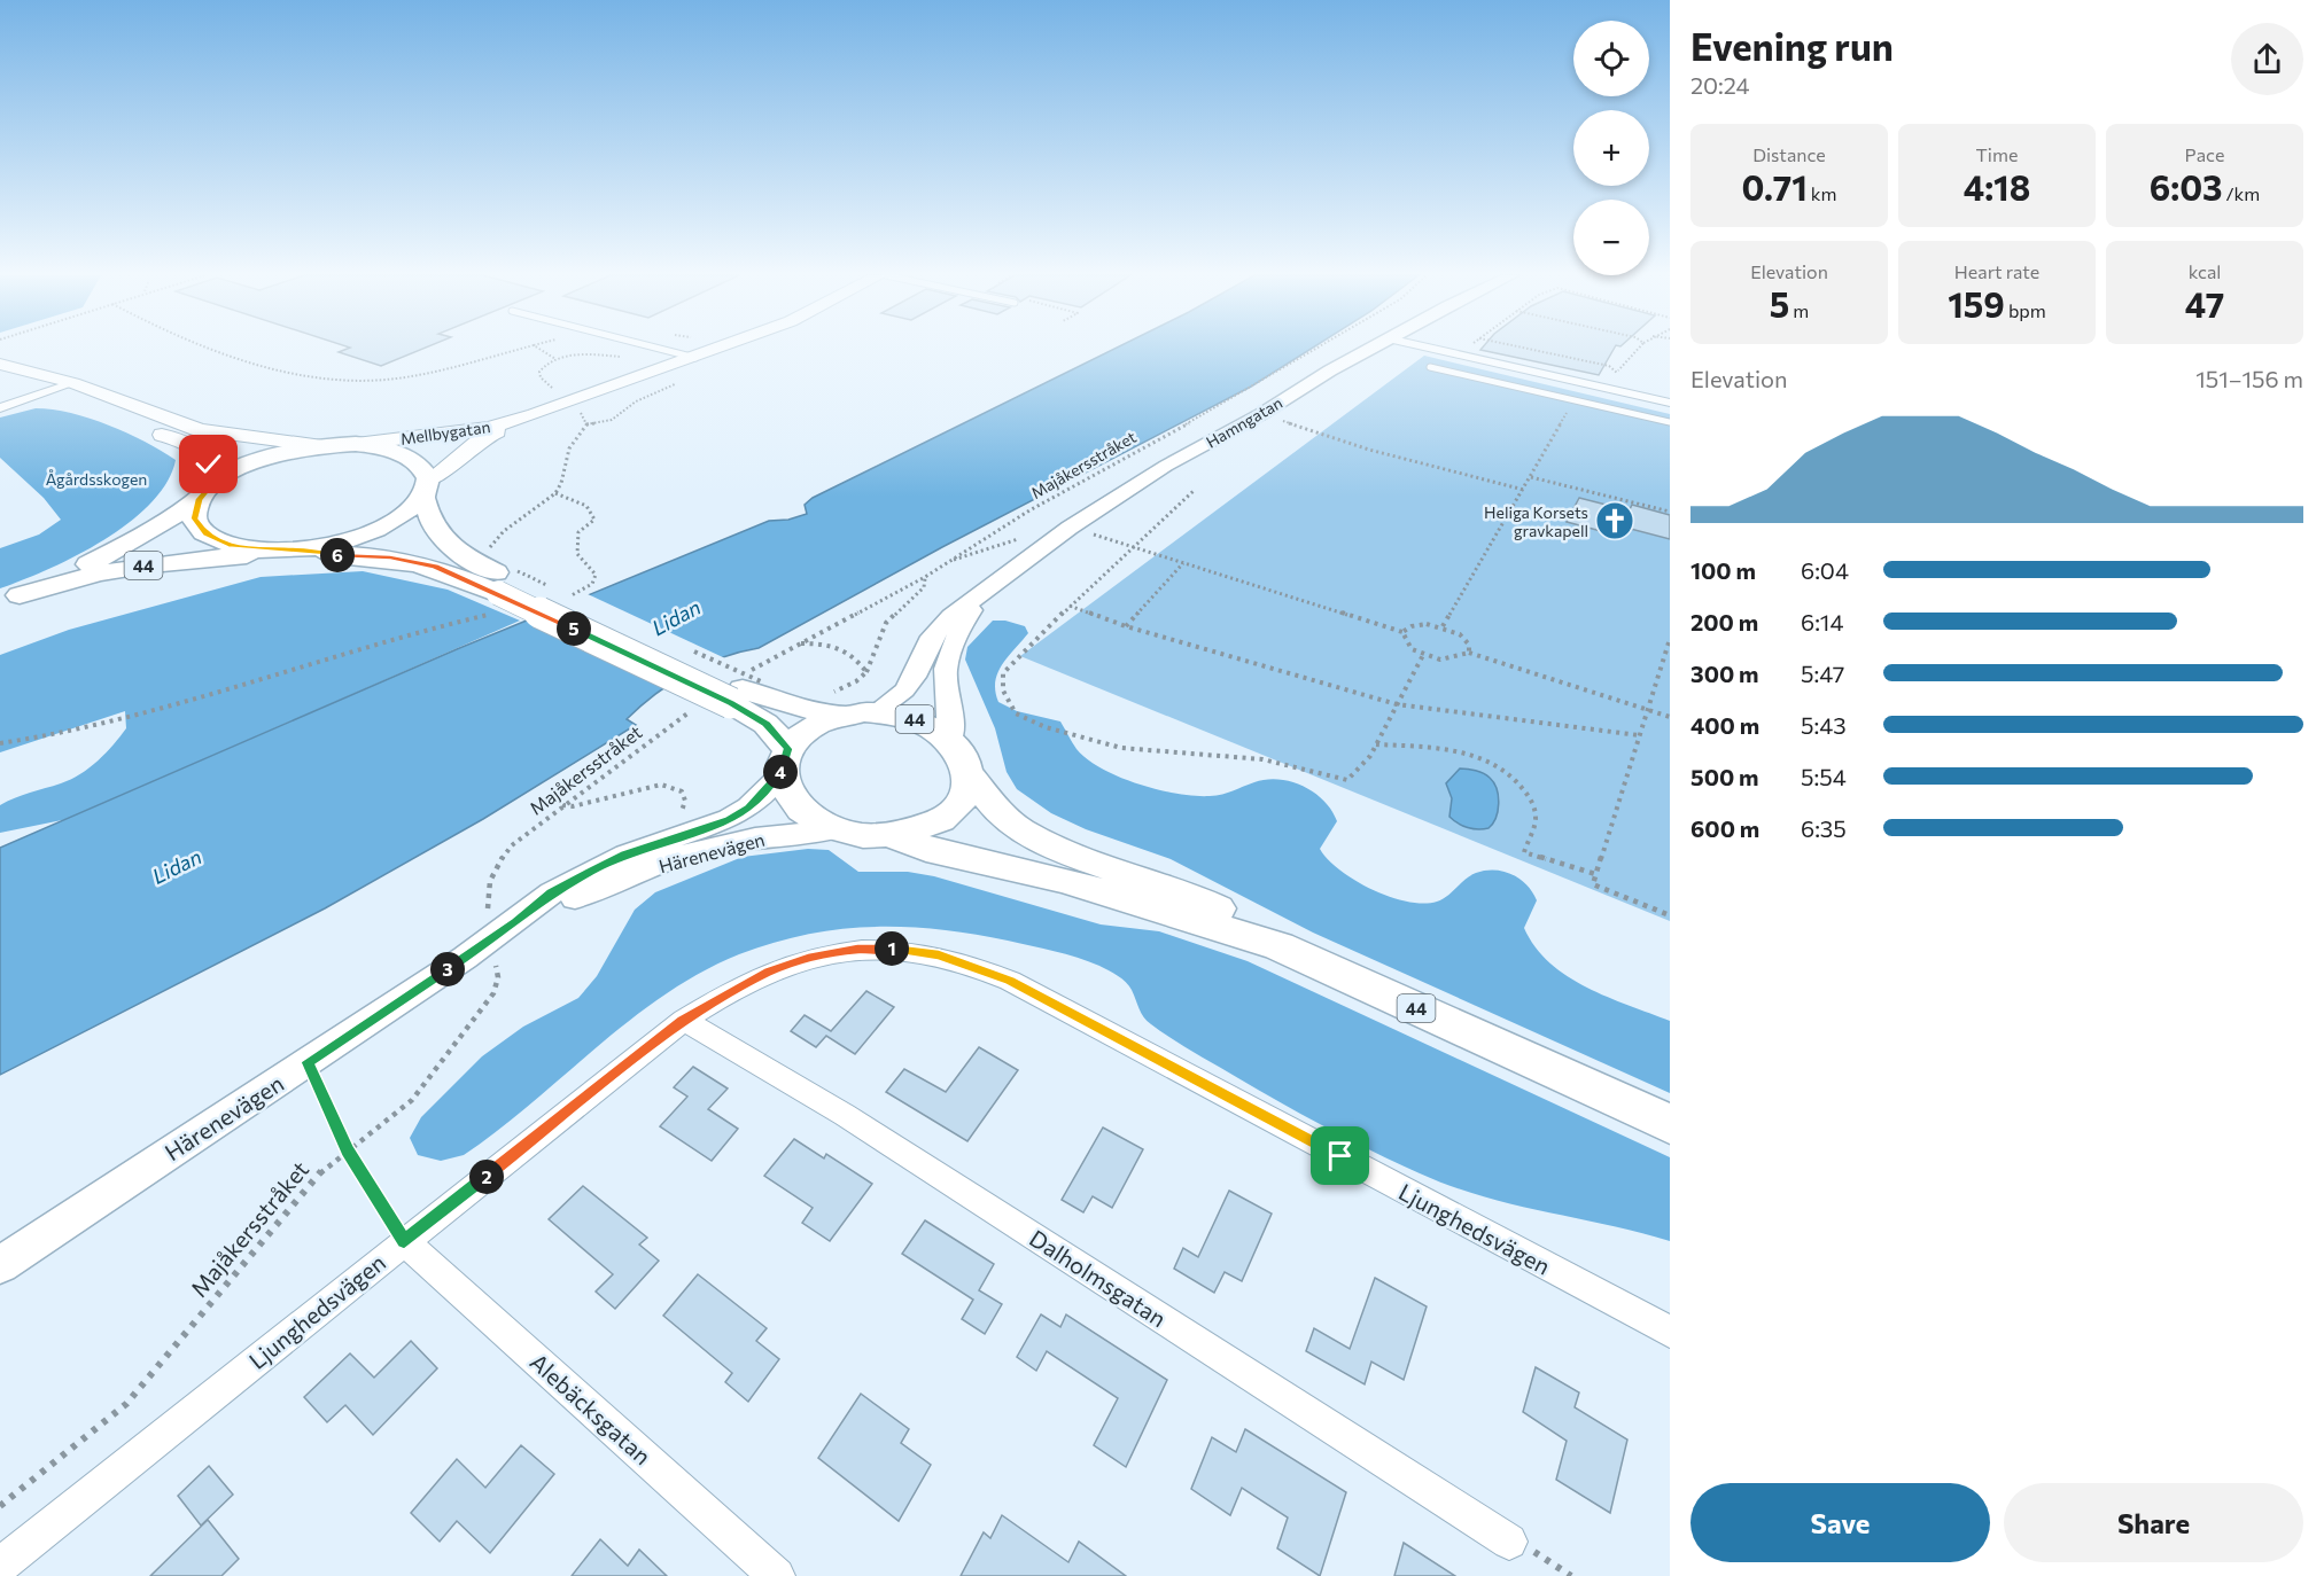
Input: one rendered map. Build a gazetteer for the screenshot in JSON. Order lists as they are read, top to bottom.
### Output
{
  "streets": {
    "main road": ["Mellbygatan", "44"],
    "street": [
      "Hamngatan",
      "Härenevägen",
      "Ljunghedsvägen",
      "Dalholmsgatan",
      "Alebäcksgatan"
    ],
    "path": ["Majåkersstråket"]
  },
  "crossings": [
    ["Mellbygatan", "44"],
    ["Majåkersstråket", "44"],
    ["Majåkersstråket", "Härenevägen"],
    ["44", "Härenevägen"],
    ["Ljunghedsvägen", "Dalholmsgatan"],
    ["Ljunghedsvägen", "Alebäcksgatan"]
  ],
  "water": ["Lidan"],
  "parks": ["Ågårdsskogen"],
  "places": {
    "church": ["Heliga Korsets gravkapell"]
  },
  "page": {
    "heading": ["Evening run", "20:24"],
    "map_buttons": ["+", "−"],
    "stats": [
      ["Distance", "0.71 km"],
      ["Time", "4:18"],
      ["Pace", "6:03 /km"],
      ["Elevation", "5 m"],
      ["Heart rate", "159 bpm"],
      ["kcal", "47"]
    ],
    "chart": ["Elevation", "151–156 m"],
    "pins": [
      "6",
      "5",
      "4",
      "1",
      "3",
      "2"
    ],
    "list": [
      {
        "name": "100 m",
        "note": "6:04"
      },
      {
        "name": "200 m",
        "note": "6:14"
      },
      {
        "name": "300 m",
        "note": "5:47"
      },
      {
        "name": "400 m",
        "note": "5:43"
      },
      {
        "name": "500 m",
        "note": "5:54"
      },
      {
        "name": "600 m",
        "note": "6:35"
      }
    ],
    "buttons": ["Save", "Share"]
  }
}
